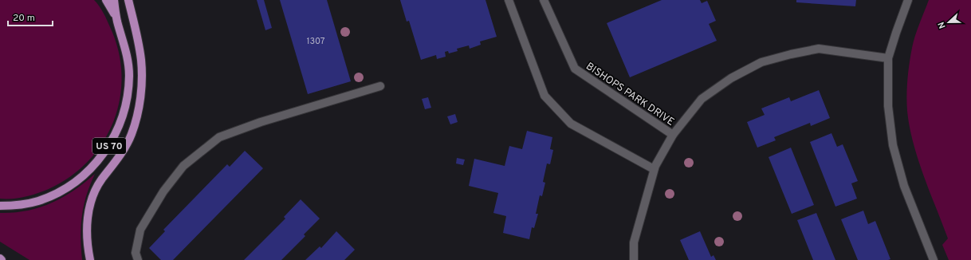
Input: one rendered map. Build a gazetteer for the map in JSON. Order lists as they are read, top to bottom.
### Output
{
  "streets": {
    "main road": ["US 70"],
    "street": ["BISHOPS PARK DRIVE"]
  },
  "house_numbers": ["1307"],
  "scale_bar": "20 m",
  "north": "left"
}
